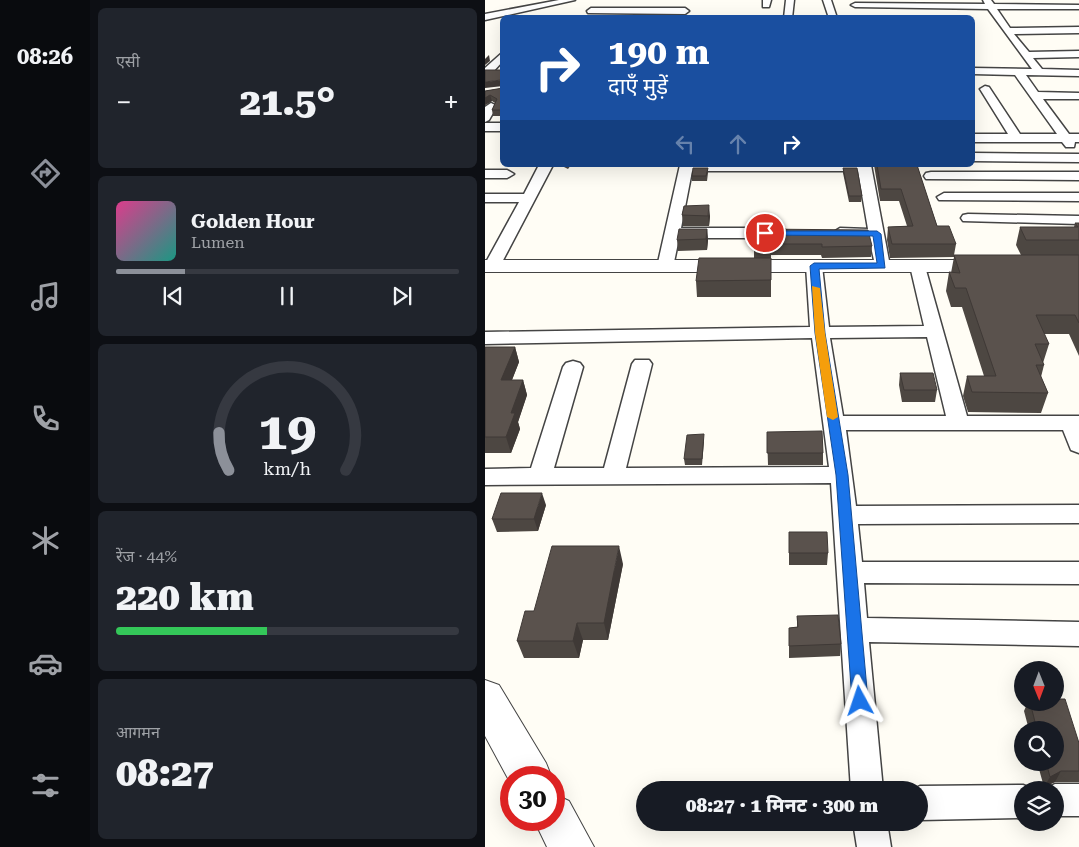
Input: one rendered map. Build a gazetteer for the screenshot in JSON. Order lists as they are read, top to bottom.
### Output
{
  "north": "bottom",
  "page": {
    "tabs": "08:26",
    "tile": [
      "एसी",
      ["रेंज · 44%", "220 km"],
      ["आगमन", "08:27"]
    ],
    "turn": ["190 m", "दाएँ मुड़ें"],
    "heat": ["−", "21.5°", "+"],
    "song": ["Golden Hour", "Lumen"],
    "limit": "30",
    "trip": "08:27 · 1 मिनट · 300 m",
    "gauge": ["19", "km/h"]
  }
}
